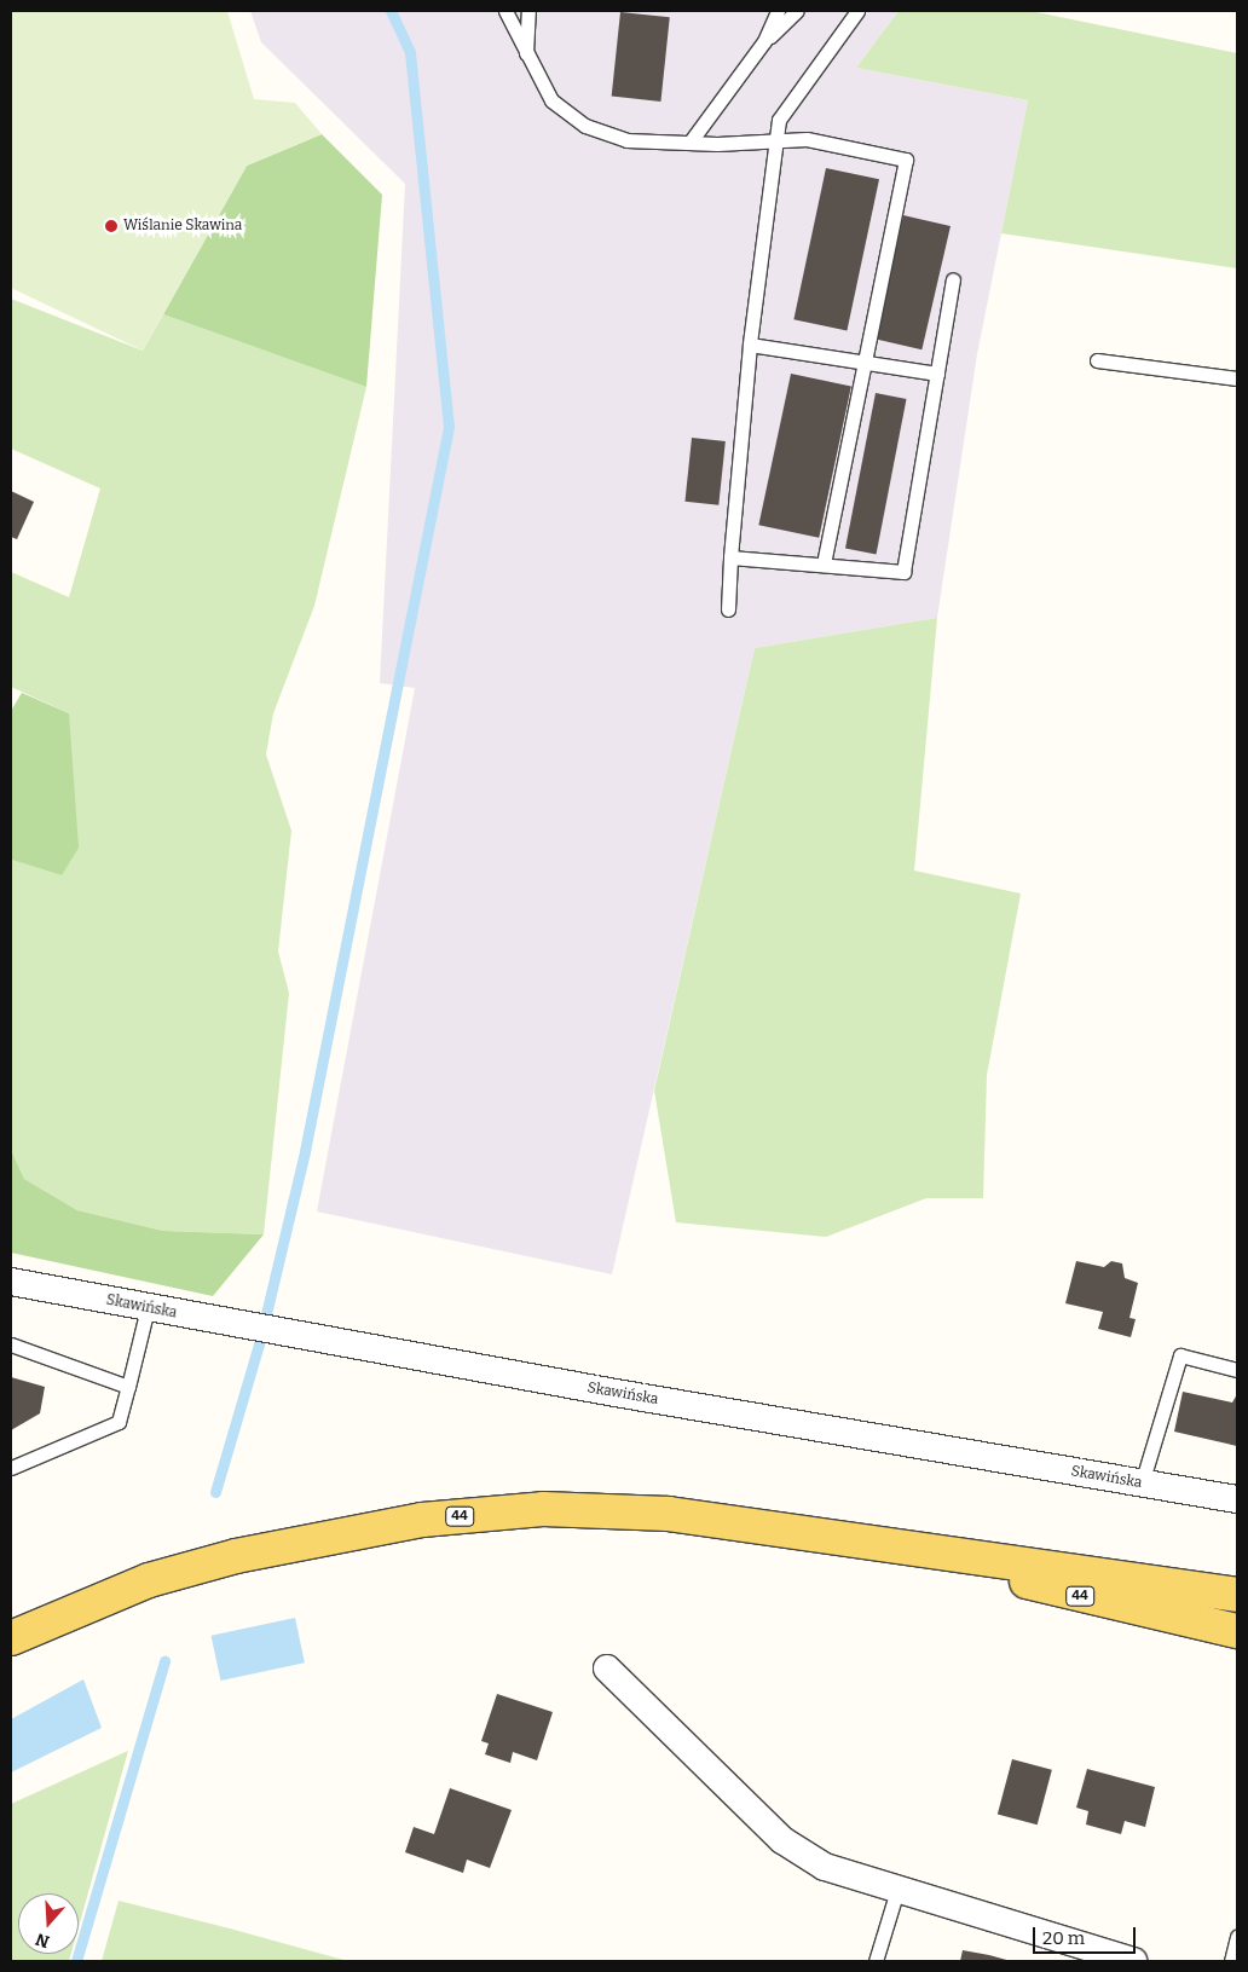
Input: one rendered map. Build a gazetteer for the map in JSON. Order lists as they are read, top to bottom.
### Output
{
  "streets": {
    "main road": ["44"],
    "street": ["Skawińska"]
  },
  "places": ["Wiślanie Skawina"],
  "scale_bar": "20 m",
  "north": "bottom"
}
